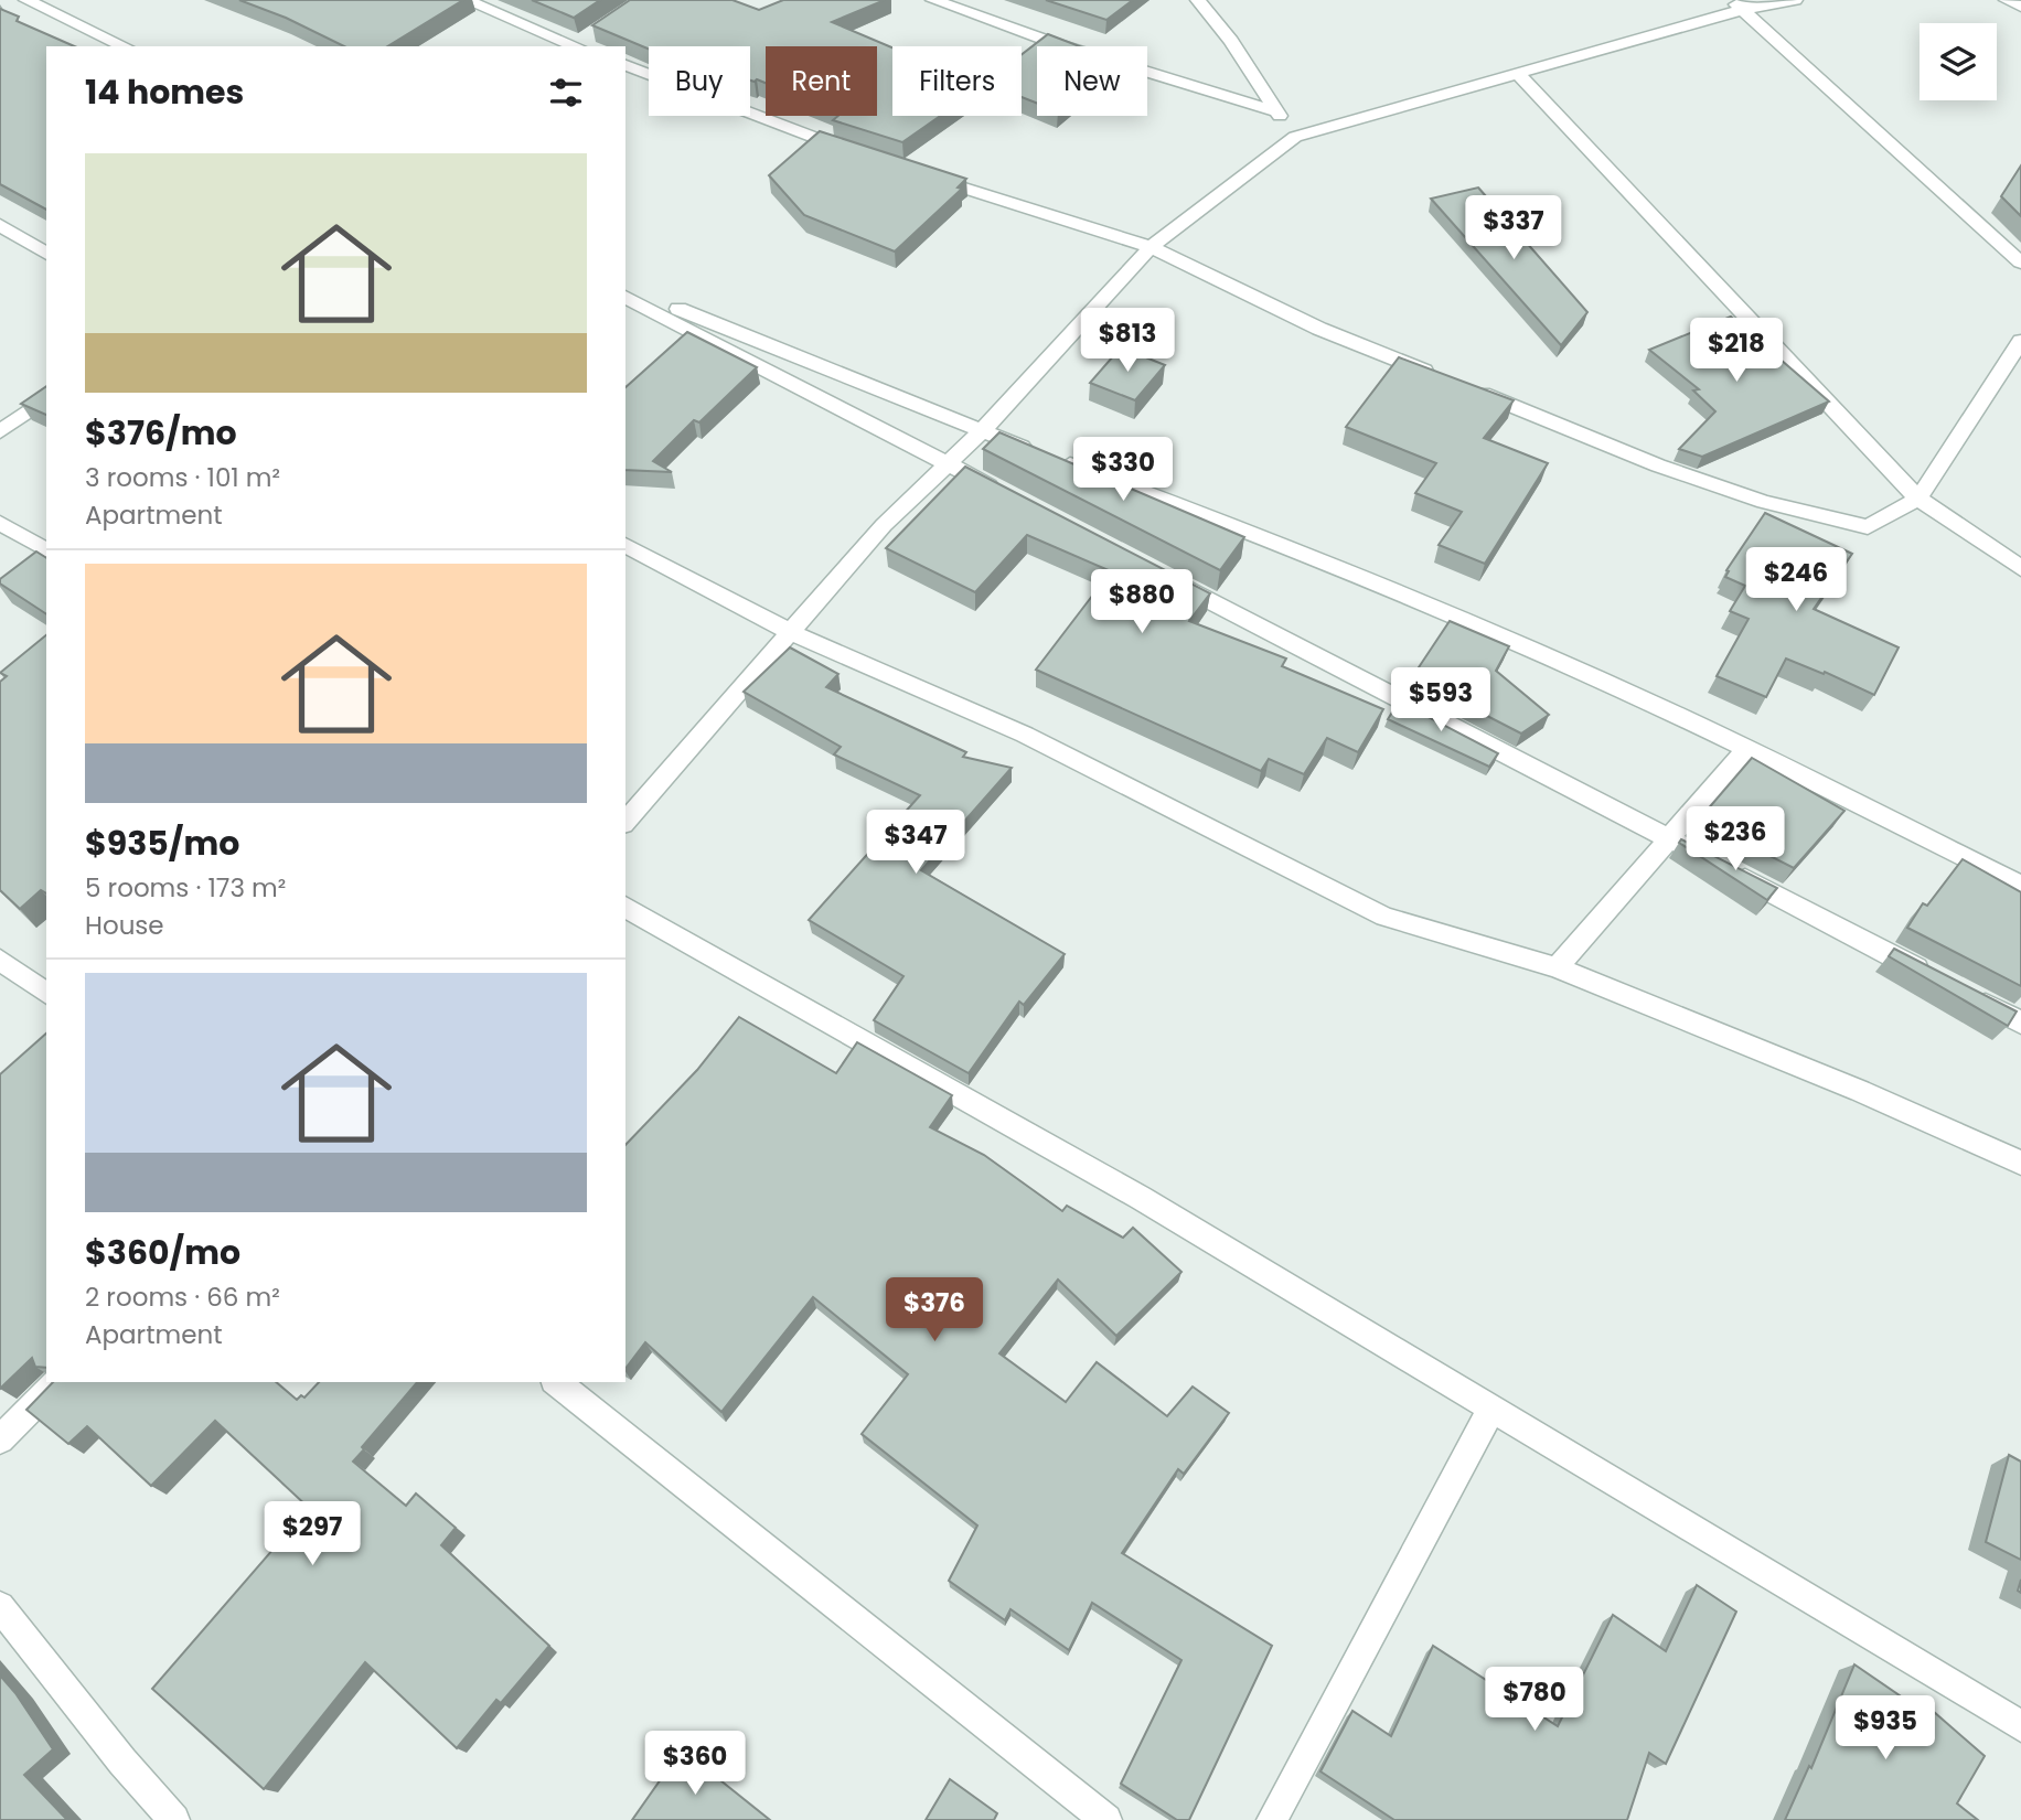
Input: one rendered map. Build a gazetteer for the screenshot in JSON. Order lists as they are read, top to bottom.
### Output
{
  "page": {
    "chip": [
      "Buy",
      "Rent",
      "Filters",
      "New"
    ],
    "heading": "14 homes",
    "list": [
      {
        "name": "$376/mo",
        "note": "3 rooms · 101 m² · Apartment"
      },
      {
        "name": "$935/mo",
        "note": "5 rooms · 173 m² · House"
      },
      {
        "name": "$360/mo",
        "note": "2 rooms · 66 m² · Apartment"
      }
    ],
    "price": [
      "$337",
      "$813",
      "$218",
      "$330",
      "$246",
      "$880",
      "$593",
      "$236",
      "$347",
      "$376",
      "$297",
      "$780",
      "$935",
      "$360"
    ]
  }
}
